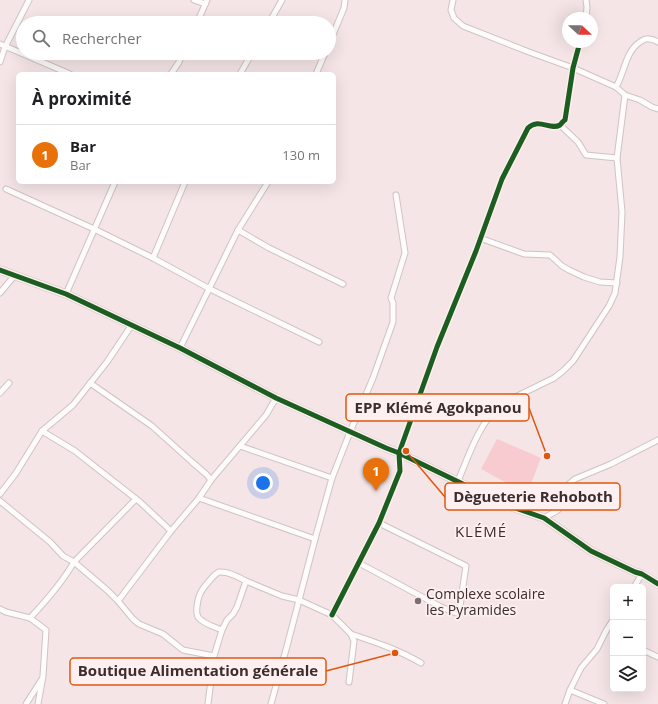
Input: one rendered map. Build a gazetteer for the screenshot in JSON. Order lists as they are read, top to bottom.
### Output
{
  "districts": ["KLÉMÉ"],
  "places": [
    "Dègueterie Rehoboth",
    "EPP Klémé Agokpanou",
    "Complexe scolaire les Pyramides",
    "Boutique Alimentation générale"
  ],
  "north": "right",
  "page": {
    "search": "Rechercher",
    "heading": "À proximité",
    "list": [
      {
        "mark": "1",
        "name": "Bar",
        "note": "Bar",
        "value": "130 m"
      }
    ],
    "pins": "1",
    "map_buttons": ["+", "−"]
  }
}
